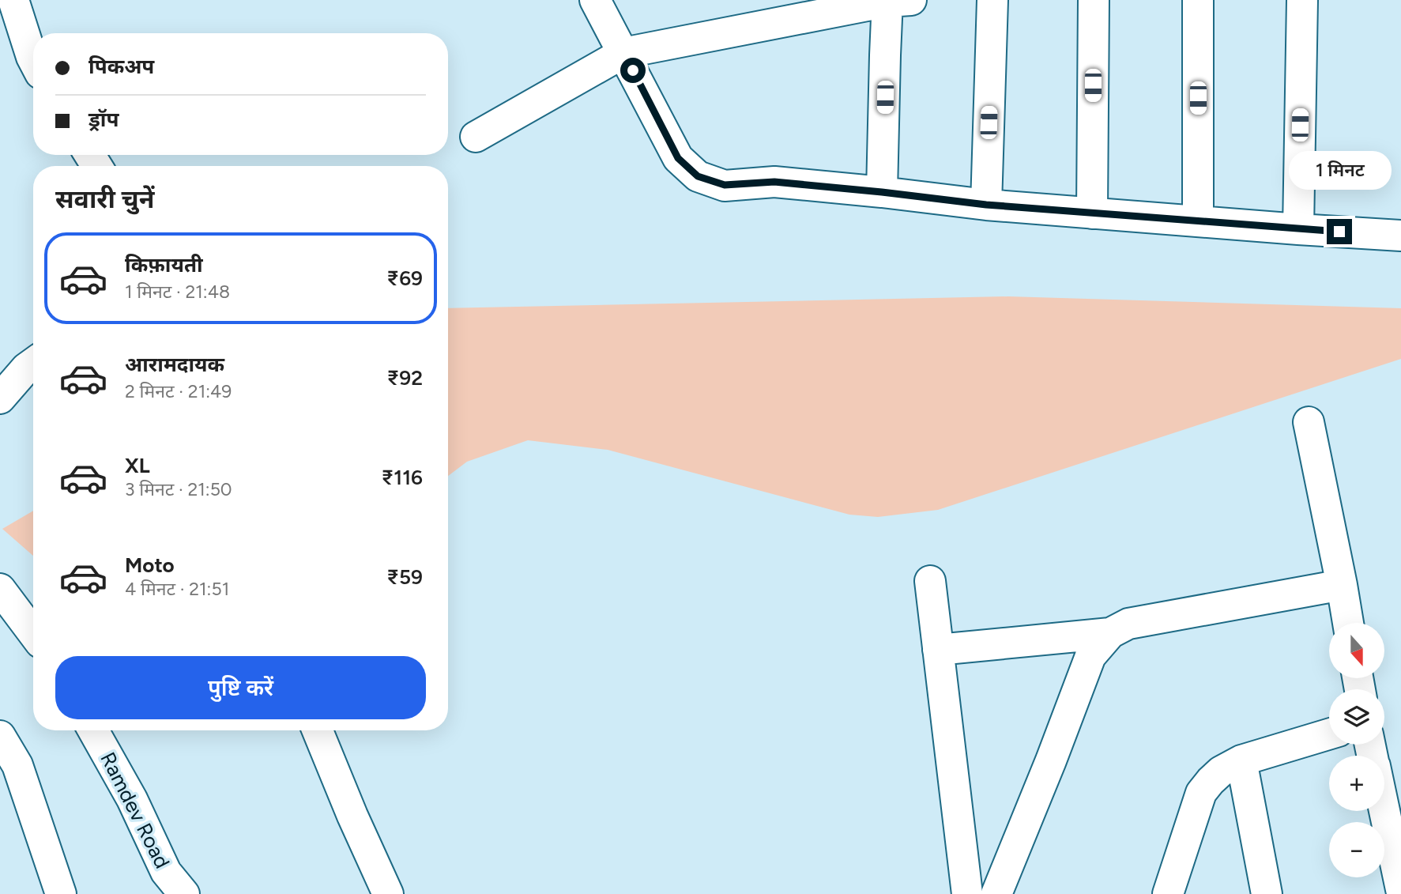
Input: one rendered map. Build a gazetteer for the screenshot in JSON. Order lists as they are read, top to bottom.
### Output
{
  "streets": {
    "street": ["Ramdev Road"]
  },
  "north": "bottom",
  "page": {
    "banner": ["पिकअप", "ड्रॉप"],
    "bubble": "1 मिनट",
    "heading": "सवारी चुनें",
    "list": [
      {
        "name": "किफ़ायती",
        "note": "1 मिनट · 21:48",
        "value": "₹69"
      },
      {
        "name": "आरामदायक",
        "note": "2 मिनट · 21:49",
        "value": "₹92"
      },
      {
        "name": "XL",
        "note": "3 मिनट · 21:50",
        "value": "₹116"
      },
      {
        "name": "Moto",
        "note": "4 मिनट · 21:51",
        "value": "₹59"
      }
    ],
    "map_buttons": ["+", "−"],
    "buttons": "पुष्टि करें"
  }
}
